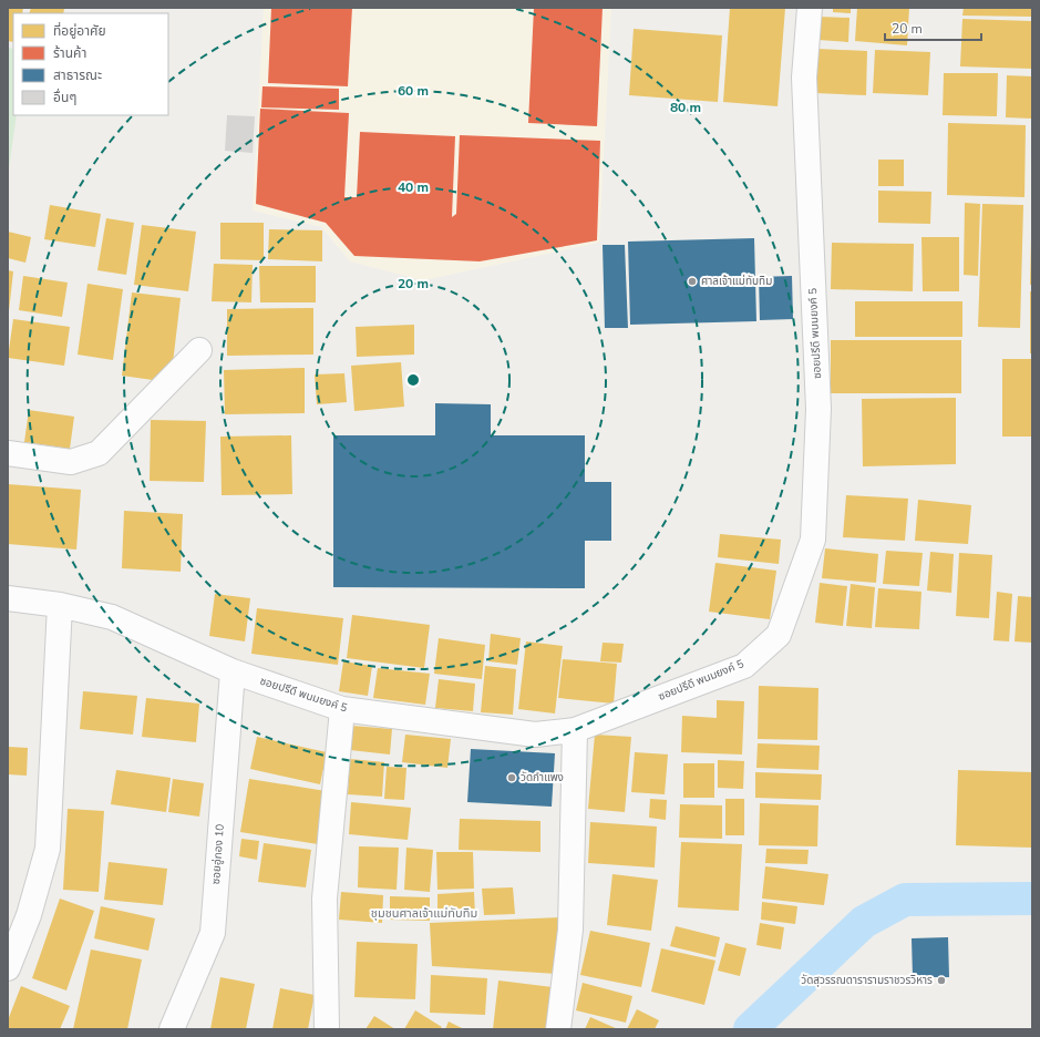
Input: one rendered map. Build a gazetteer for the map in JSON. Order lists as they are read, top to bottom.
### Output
{
  "streets": {
    "street": ["ซอยปรีดี พนมยงค์ 5", "ซอยอู่ทอง 10"]
  },
  "crossings": [
    ["ซอยปรีดี พนมยงค์ 5", "ซอยอู่ทอง 10"]
  ],
  "districts": ["ชุมชนศาลเจ้าแม่ทับทิม"],
  "places": ["ศาลเจ้าแม่ทับทิม", "วัดกำแพง", "วัดสุวรรณดารารามราชวรวิหาร"],
  "legend": [
    "ที่อยู่อาศัย",
    "ร้านค้า",
    "สาธารณะ",
    "อื่นๆ"
  ],
  "scale_bar": "20 m",
  "rings": [
    "60 m",
    "80 m",
    "40 m",
    "20 m"
  ]
}
